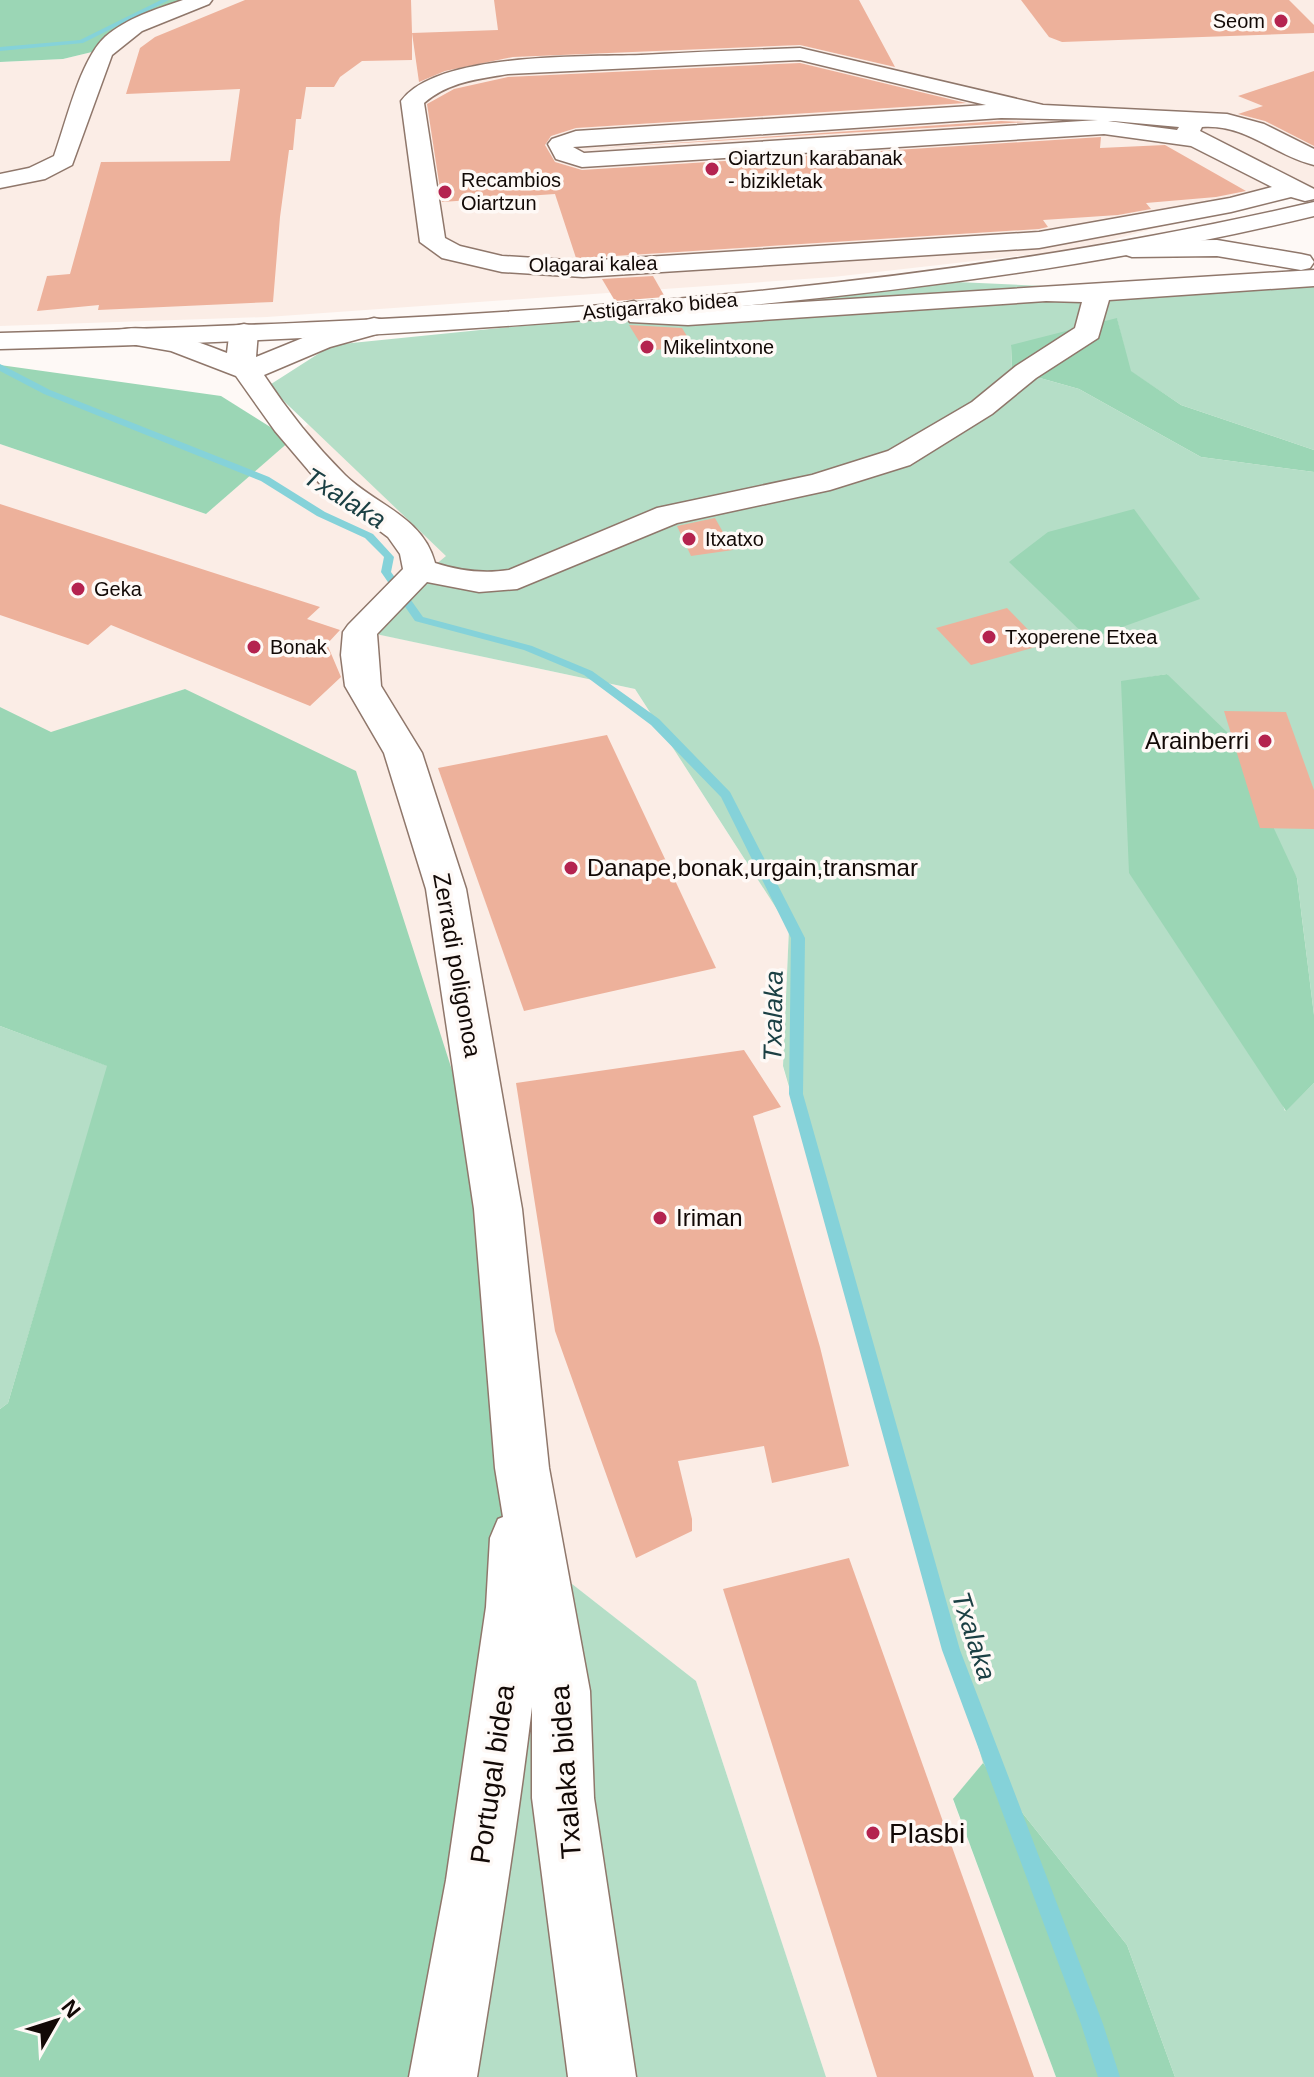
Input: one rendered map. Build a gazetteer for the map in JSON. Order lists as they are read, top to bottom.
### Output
{
  "streets": {
    "street": [
      "Olagarai kalea",
      "Astigarrako bidea",
      "Zerradi poligonoa",
      "Txalaka bidea",
      "Portugal bidea"
    ]
  },
  "crossings": [
    ["Olagarai kalea", "Astigarrako bidea"],
    ["Zerradi poligonoa", "Txalaka bidea"],
    ["Zerradi poligonoa", "Portugal bidea"],
    ["Txalaka bidea", "Portugal bidea"]
  ],
  "water": ["Txalaka"],
  "places": [
    "Seom",
    "Oiartzun karabanak - bizikletak",
    "Recambios Oiartzun",
    "Mikelintxone",
    "Itxatxo",
    "Geka",
    "Txoperene Etxea",
    "Bonak",
    "Arainberri",
    "Danape,bonak,urgain,transmar",
    "Iriman",
    "Plasbi"
  ],
  "north": "top right"
}
